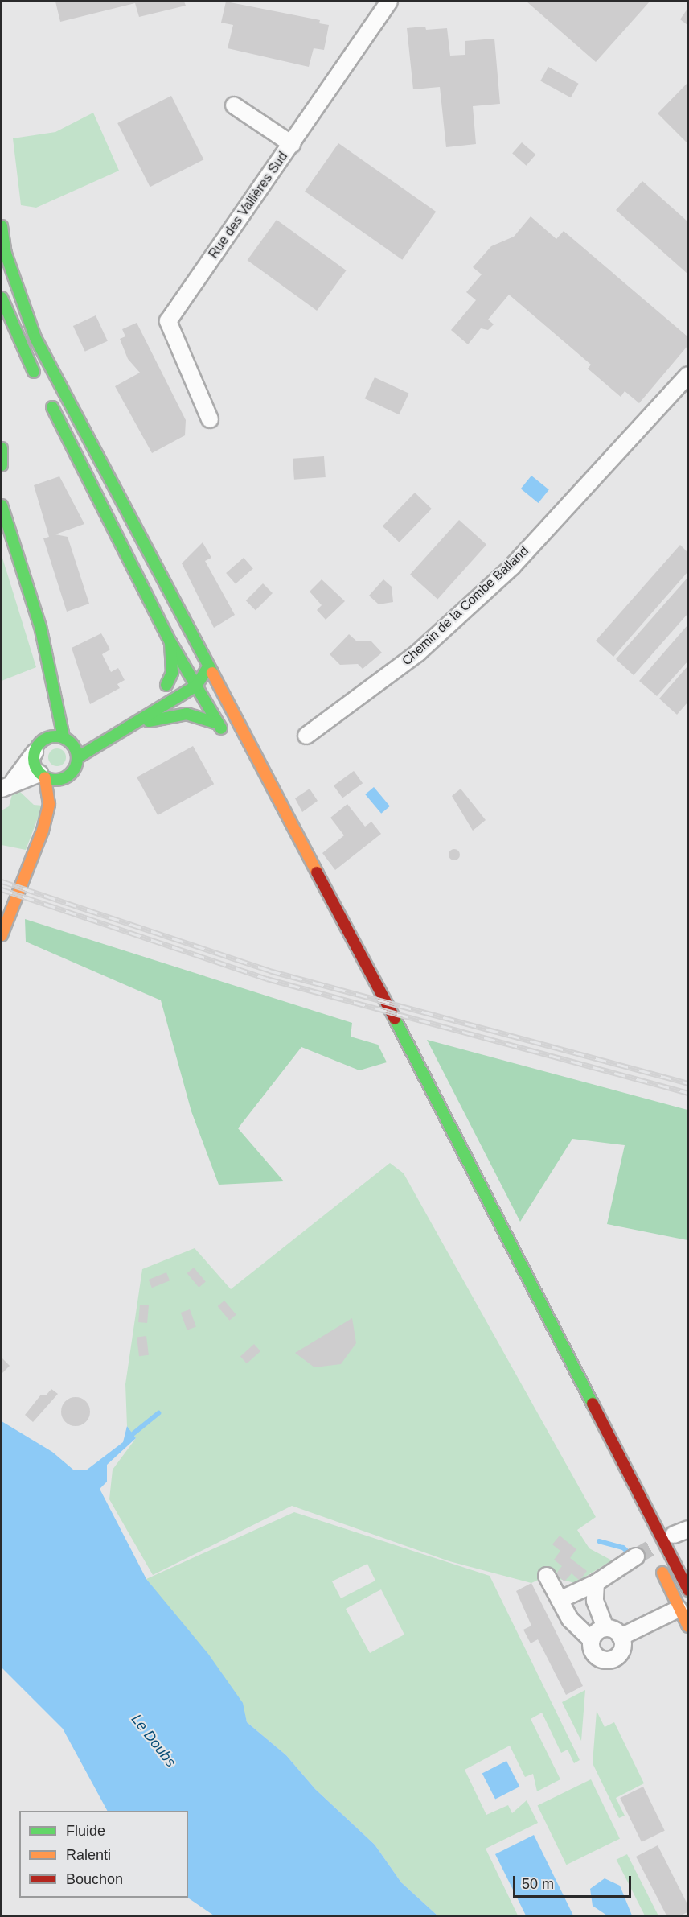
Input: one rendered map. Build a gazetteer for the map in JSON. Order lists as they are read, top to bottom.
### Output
{
  "streets": {
    "street": ["Rue des Vallières Sud", "Chemin de la Combe Balland"]
  },
  "water": ["Le Doubs"],
  "legend": ["Fluide", "Ralenti", "Bouchon"],
  "scale_bar": "50 m"
}
